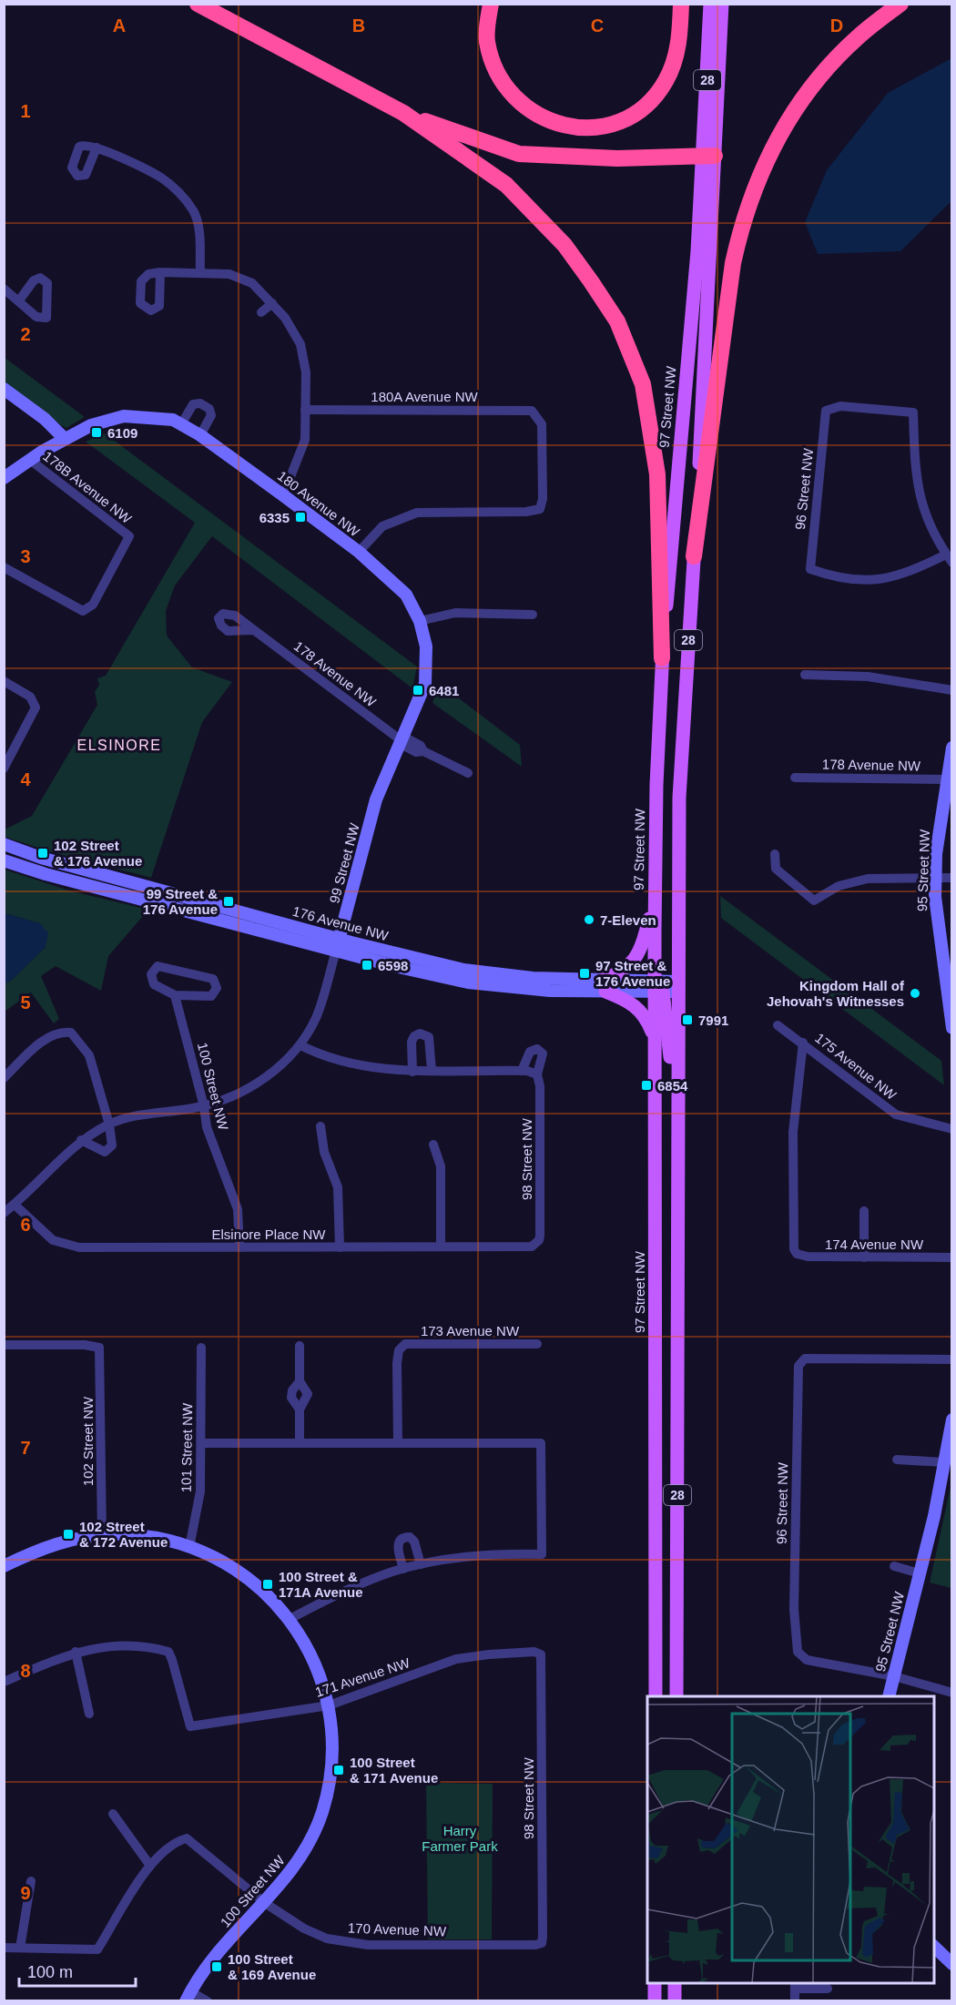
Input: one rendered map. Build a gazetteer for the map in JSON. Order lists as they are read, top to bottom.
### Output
{
  "streets": {
    "main road": ["28", "97 Street NW"],
    "street": [
      "180A Avenue NW",
      "178B Avenue NW",
      "96 Street NW",
      "180 Avenue NW",
      "178 Avenue NW",
      "99 Street NW",
      "95 Street NW",
      "176 Avenue NW",
      "175 Avenue NW",
      "100 Street NW",
      "98 Street NW",
      "Elsinore Place NW",
      "174 Avenue NW",
      "173 Avenue NW",
      "102 Street NW",
      "101 Street NW",
      "171 Avenue NW",
      "170 Avenue NW"
    ]
  },
  "crossings": [
    ["180A Avenue NW", "180 Avenue NW"],
    ["97 Street NW", "176 Avenue NW"],
    ["178B Avenue NW", "180 Avenue NW"],
    ["96 Street NW", "95 Street NW"],
    ["180 Avenue NW", "99 Street NW"],
    ["178 Avenue NW", "99 Street NW"],
    ["178 Avenue NW", "95 Street NW"],
    ["99 Street NW", "176 Avenue NW"],
    ["99 Street NW", "100 Street NW"],
    ["175 Avenue NW", "174 Avenue NW"],
    ["100 Street NW", "Elsinore Place NW"],
    ["100 Street NW", "102 Street NW"],
    ["100 Street NW", "101 Street NW"],
    ["100 Street NW", "171 Avenue NW"],
    ["100 Street NW", "170 Avenue NW"],
    ["98 Street NW", "Elsinore Place NW"],
    ["98 Street NW", "171 Avenue NW"],
    ["98 Street NW", "170 Avenue NW"]
  ],
  "districts": ["ELSINORE"],
  "parks": ["Harry Farmer Park"],
  "places": {
    "transit": [
      "6109",
      "6335",
      "6481",
      "102 Street & 176 Avenue",
      "99 Street & 176 Avenue",
      "6598",
      "97 Street & 176 Avenue",
      "7991",
      "6854",
      "102 Street & 172 Avenue",
      "100 Street & 171A Avenue",
      "100 Street & 171 Avenue",
      "100 Street & 169 Avenue"
    ],
    "other": ["7-Eleven", "Kingdom Hall of Jehovah's Witnesses"]
  },
  "scale_bar": "100 m",
  "grid": {
    "columns": [
      "A",
      "B",
      "C",
      "D"
    ],
    "rows": [
      "1",
      "2",
      "3",
      "4",
      "5",
      "6",
      "7",
      "8",
      "9"
    ]
  }
}
